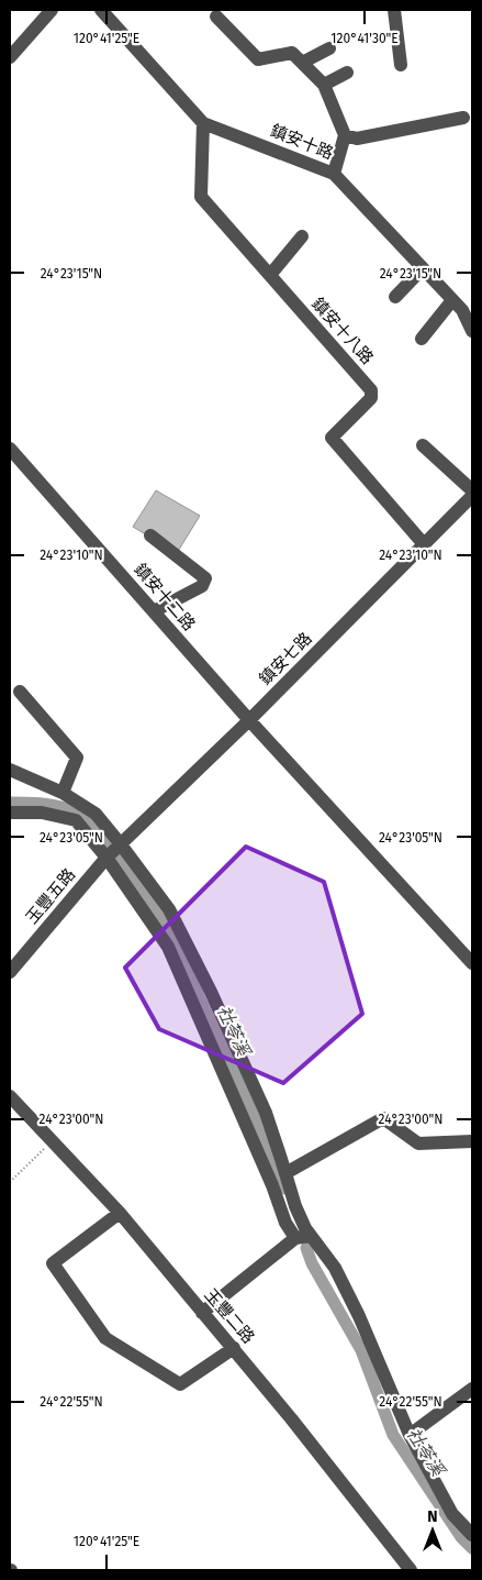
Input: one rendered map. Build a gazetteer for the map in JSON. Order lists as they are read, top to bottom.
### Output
{
  "streets": {
    "street": [
      "鎮安十路",
      "鎮安十八路",
      "鎮安十二路",
      "鎮安七路",
      "玉豐五路",
      "玉豐二路"
    ]
  },
  "crossings": [
    ["鎮安十路", "鎮安十八路"],
    ["鎮安十八路", "鎮安七路"],
    ["鎮安十二路", "鎮安七路"],
    ["鎮安七路", "玉豐五路"]
  ],
  "water": ["社苓溪"],
  "north": "top",
  "coordinates": [
    "120°41'25\"E",
    "120°41'30\"E",
    "24°23'15\"N",
    "24°23'10\"N",
    "24°23'05\"N",
    "24°23'00\"N",
    "24°22'55\"N"
  ]
}
